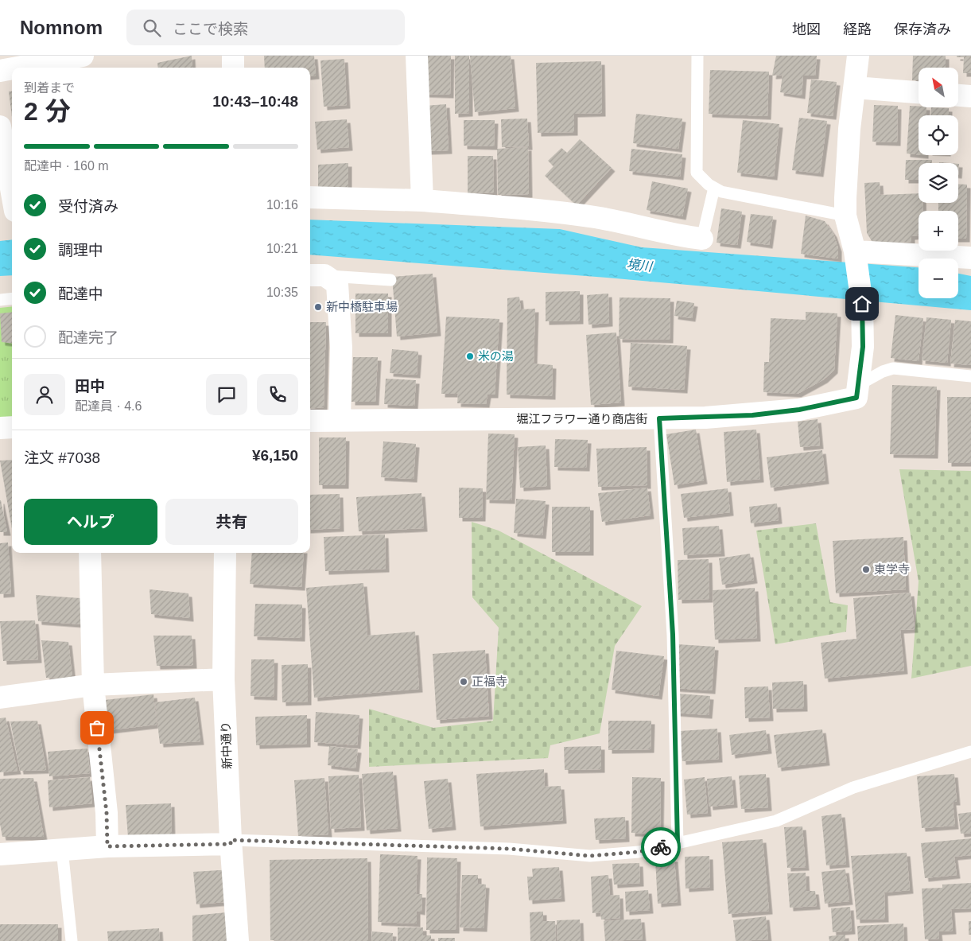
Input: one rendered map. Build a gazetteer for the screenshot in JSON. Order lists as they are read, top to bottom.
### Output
{
  "streets": {
    "street": ["堀江フラワー通り商店街", "新中通り"]
  },
  "water": ["境川"],
  "places": [
    "新中橋駐車場",
    "米の湯",
    "東学寺",
    "正福寺"
  ],
  "north": "top left",
  "page": {
    "header": "Nomnom",
    "search": "ここで検索",
    "nav": ["地図", "経路", "保存済み"],
    "map_buttons": ["+", "−"],
    "heading": ["2 分", "到着まで", "10:43–10:48"],
    "panel": [
      "田中",
      "配達員 · 4.6",
      "注文 #7038",
      "¥6,150"
    ],
    "bar": "配達中 · 160 m",
    "list": [
      ["受付済み", "10:16"],
      ["調理中", "10:21"],
      ["配達中", "10:35"],
      "配達完了"
    ],
    "buttons": ["ヘルプ", "共有"]
  }
}
